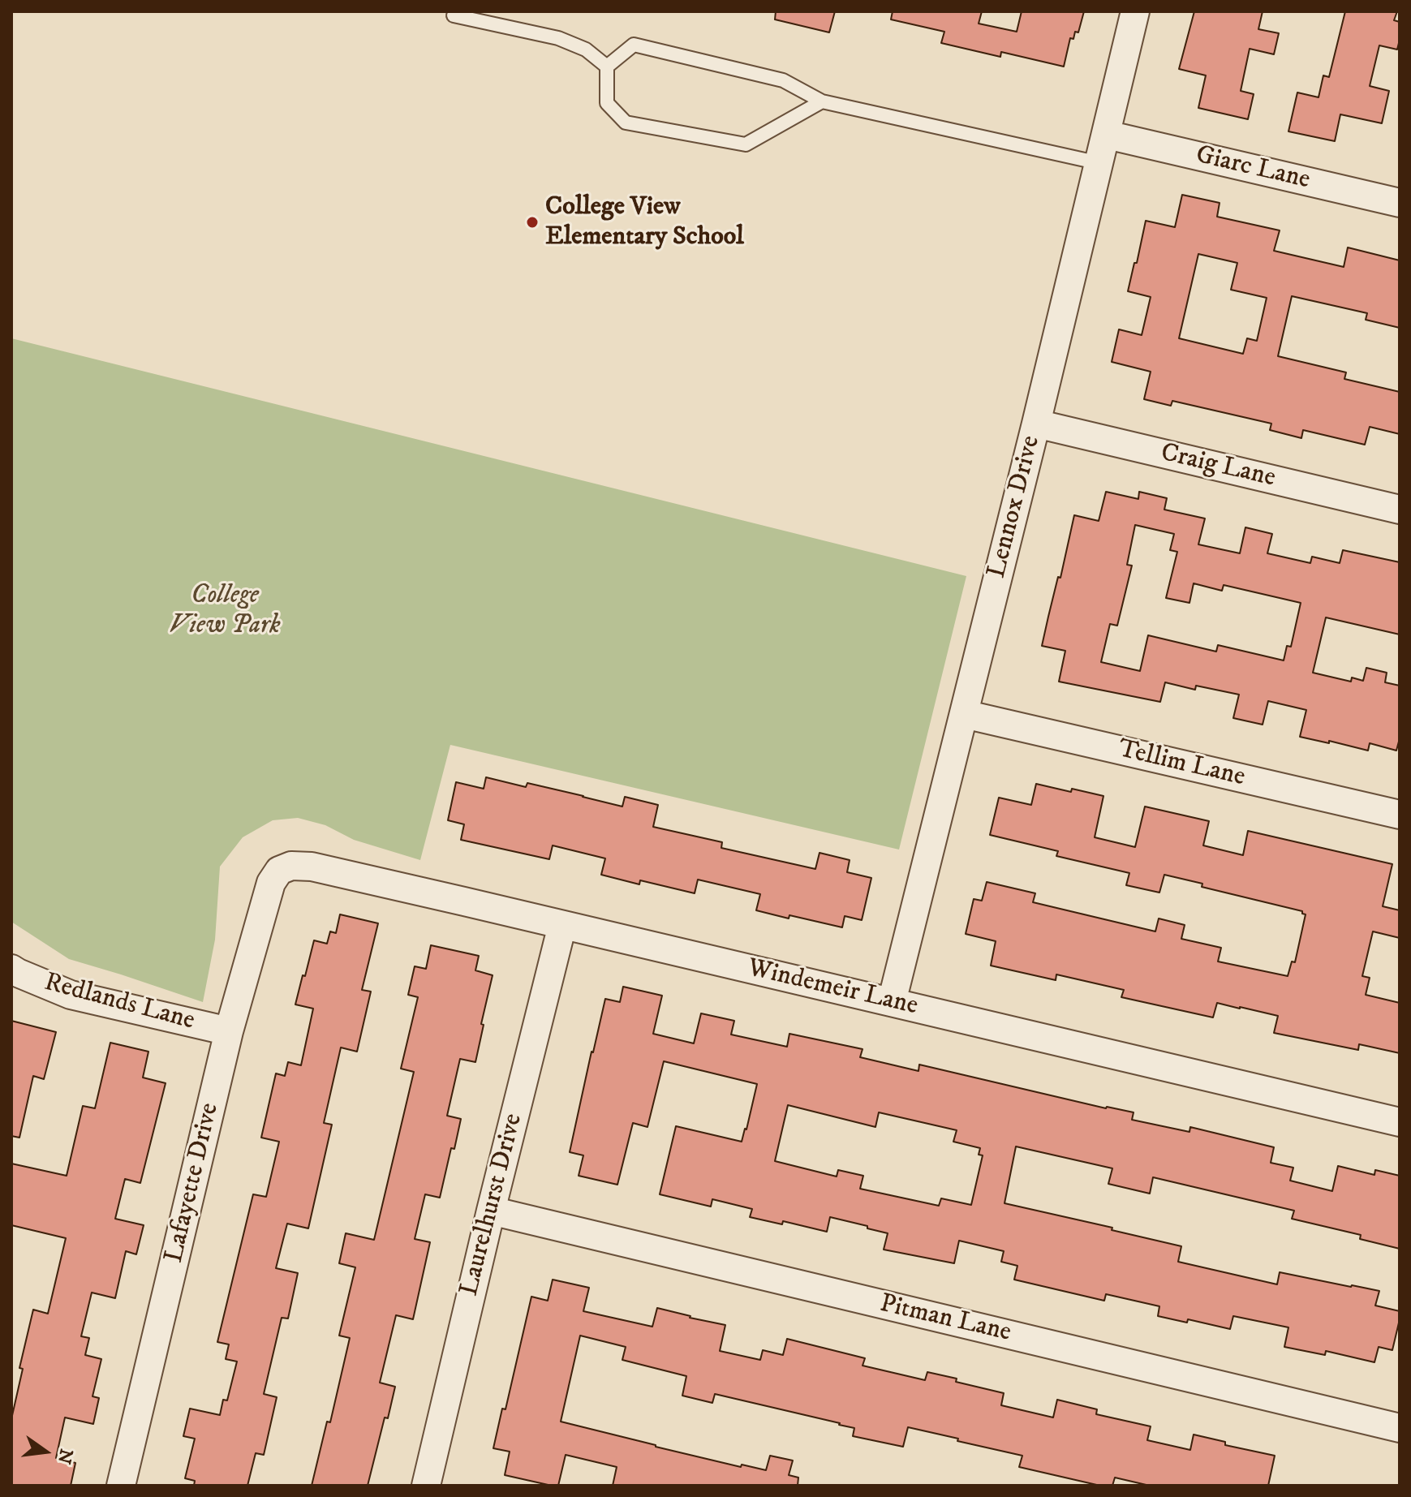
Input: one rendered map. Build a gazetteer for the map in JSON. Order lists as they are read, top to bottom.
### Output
{
  "streets": {
    "street": [
      "Giarc Lane",
      "Craig Lane",
      "Lennox Drive",
      "Tellim Lane",
      "Windemeir Lane",
      "Redlands Lane",
      "Lafayette Drive",
      "Laurelhurst Drive",
      "Pitman Lane"
    ]
  },
  "crossings": [
    ["Giarc Lane", "Lennox Drive"],
    ["Craig Lane", "Lennox Drive"],
    ["Lennox Drive", "Tellim Lane"],
    ["Lennox Drive", "Windemeir Lane"],
    ["Windemeir Lane", "Lafayette Drive"],
    ["Windemeir Lane", "Laurelhurst Drive"],
    ["Redlands Lane", "Lafayette Drive"],
    ["Laurelhurst Drive", "Pitman Lane"]
  ],
  "parks": ["College View Park"],
  "places": ["College View Elementary School"],
  "north": "right"
}
